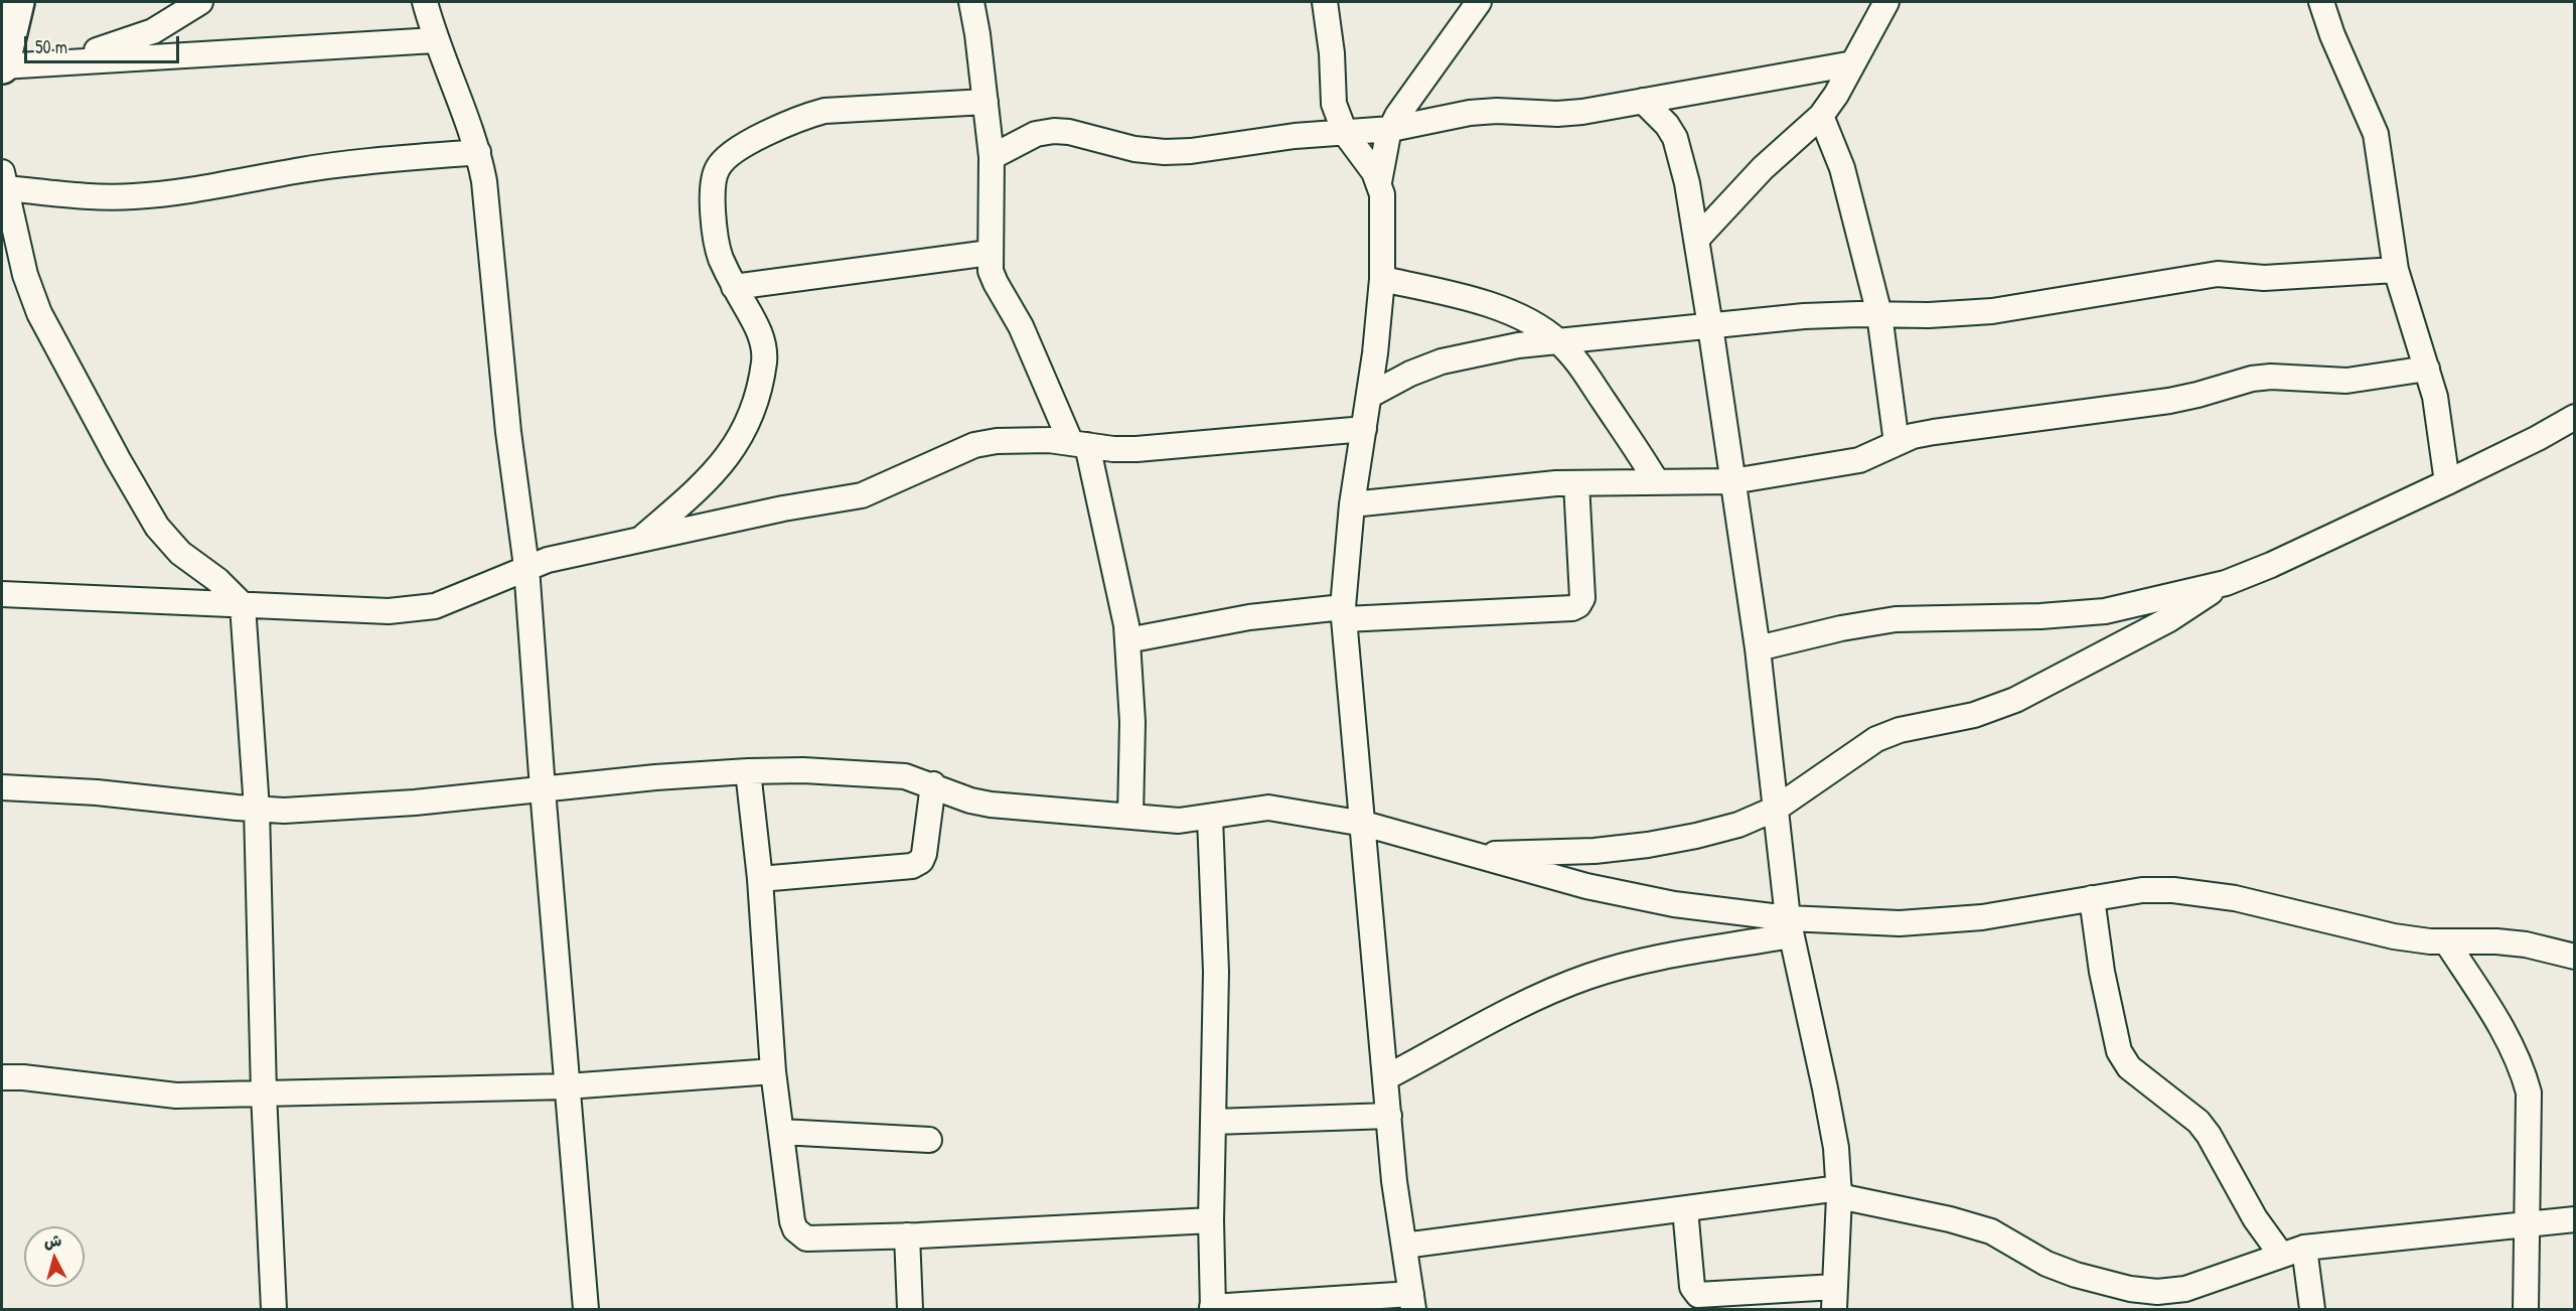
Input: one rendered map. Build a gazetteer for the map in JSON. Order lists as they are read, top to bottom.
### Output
{
  "scale_bar": "50 m",
  "north": "top"
}
